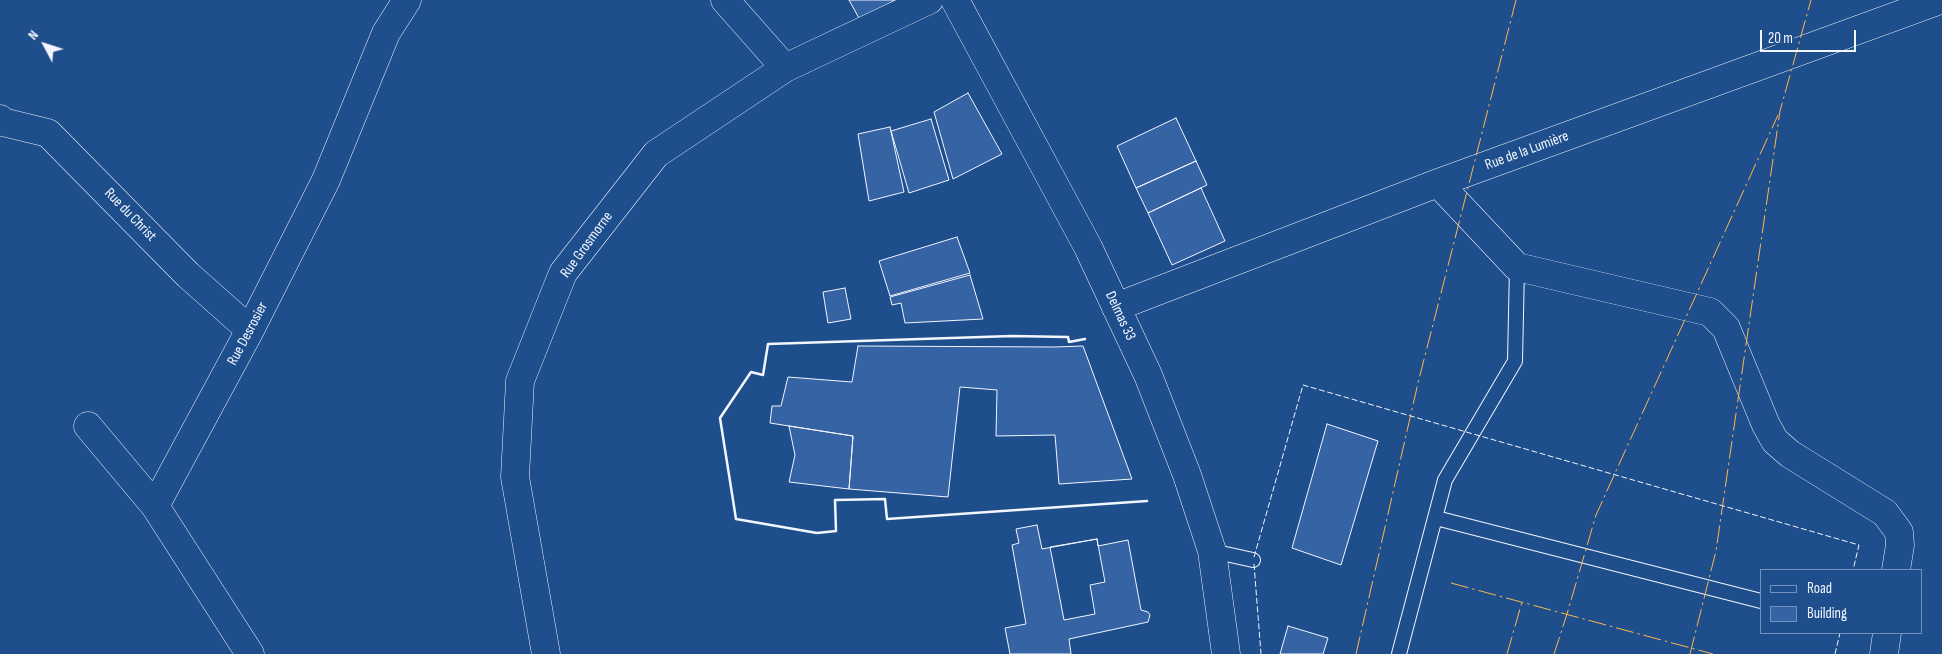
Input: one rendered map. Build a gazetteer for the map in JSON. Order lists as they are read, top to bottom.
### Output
{
  "streets": {
    "street": [
      "Rue de la Lumière",
      "Rue du Christ",
      "Rue Grosmorne",
      "Delmas 33",
      "Rue Desrosier"
    ]
  },
  "crossings": [
    ["Rue de la Lumière", "Delmas 33"],
    ["Rue du Christ", "Rue Desrosier"]
  ],
  "legend": ["Road", "Building"],
  "scale_bar": "20 m",
  "north": "top left"
}
